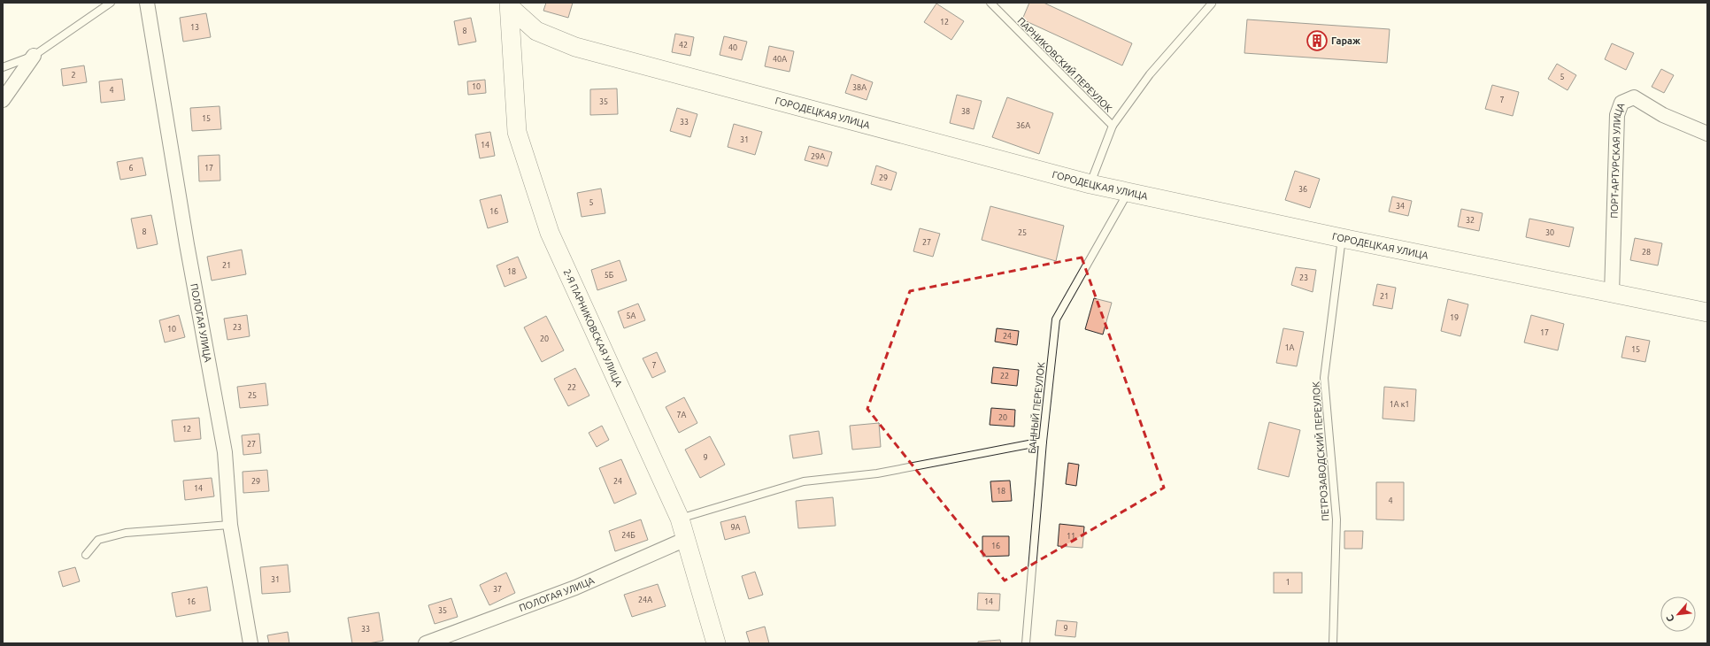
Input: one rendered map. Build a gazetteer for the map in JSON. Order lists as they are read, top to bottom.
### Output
{
  "streets": {
    "street": [
      "ГОРОДЕЦКАЯ УЛИЦА",
      "ПОРТ-АРТУРСКАЯ УЛИЦА",
      "ПОЛОГАЯ УЛИЦА",
      "2-Я ПАРНИКОВСКАЯ УЛИЦА"
    ],
    "lane": ["ПАРНИКОВСКИЙ ПЕРЕУЛОК", "БАННЫЙ ПЕРЕУЛОК", "ПЕТРОЗАВОДСКИЙ ПЕРЕУЛОК"]
  },
  "crossings": [
    ["ПАРНИКОВСКИЙ ПЕРЕУЛОК", "ГОРОДЕЦКАЯ УЛИЦА"],
    ["ГОРОДЕЦКАЯ УЛИЦА", "ПОРТ-АРТУРСКАЯ УЛИЦА"],
    ["ГОРОДЕЦКАЯ УЛИЦА", "2-Я ПАРНИКОВСКАЯ УЛИЦА"],
    ["ГОРОДЕЦКАЯ УЛИЦА", "БАННЫЙ ПЕРЕУЛОК"],
    ["ГОРОДЕЦКАЯ УЛИЦА", "ПЕТРОЗАВОДСКИЙ ПЕРЕУЛОК"],
    ["ПОЛОГАЯ УЛИЦА", "2-Я ПАРНИКОВСКАЯ УЛИЦА"]
  ],
  "places": {
    "building": ["Гараж"]
  },
  "house_numbers": [
    "12",
    "13",
    "8",
    "42",
    "40",
    "40А",
    "2",
    "5",
    "10",
    "38А",
    "4",
    "7",
    "35",
    "38",
    "15",
    "33",
    "36А",
    "31",
    "14",
    "29А",
    "6",
    "17",
    "29",
    "36",
    "5",
    "34",
    "16",
    "32",
    "8",
    "25",
    "30",
    "27",
    "28",
    "21",
    "18",
    "5Б",
    "23",
    "21",
    "5А",
    "19",
    "23",
    "10",
    "17",
    "24",
    "20",
    "1А",
    "15",
    "7",
    "22",
    "22",
    "25",
    "1А к1",
    "7А",
    "20",
    "12",
    "27",
    "9",
    "29",
    "24",
    "14",
    "18",
    "4",
    "9А",
    "24Б",
    "11",
    "16",
    "31",
    "1",
    "37",
    "24А",
    "16",
    "14",
    "35",
    "9",
    "33"
  ],
  "north": "bottom left"
}
